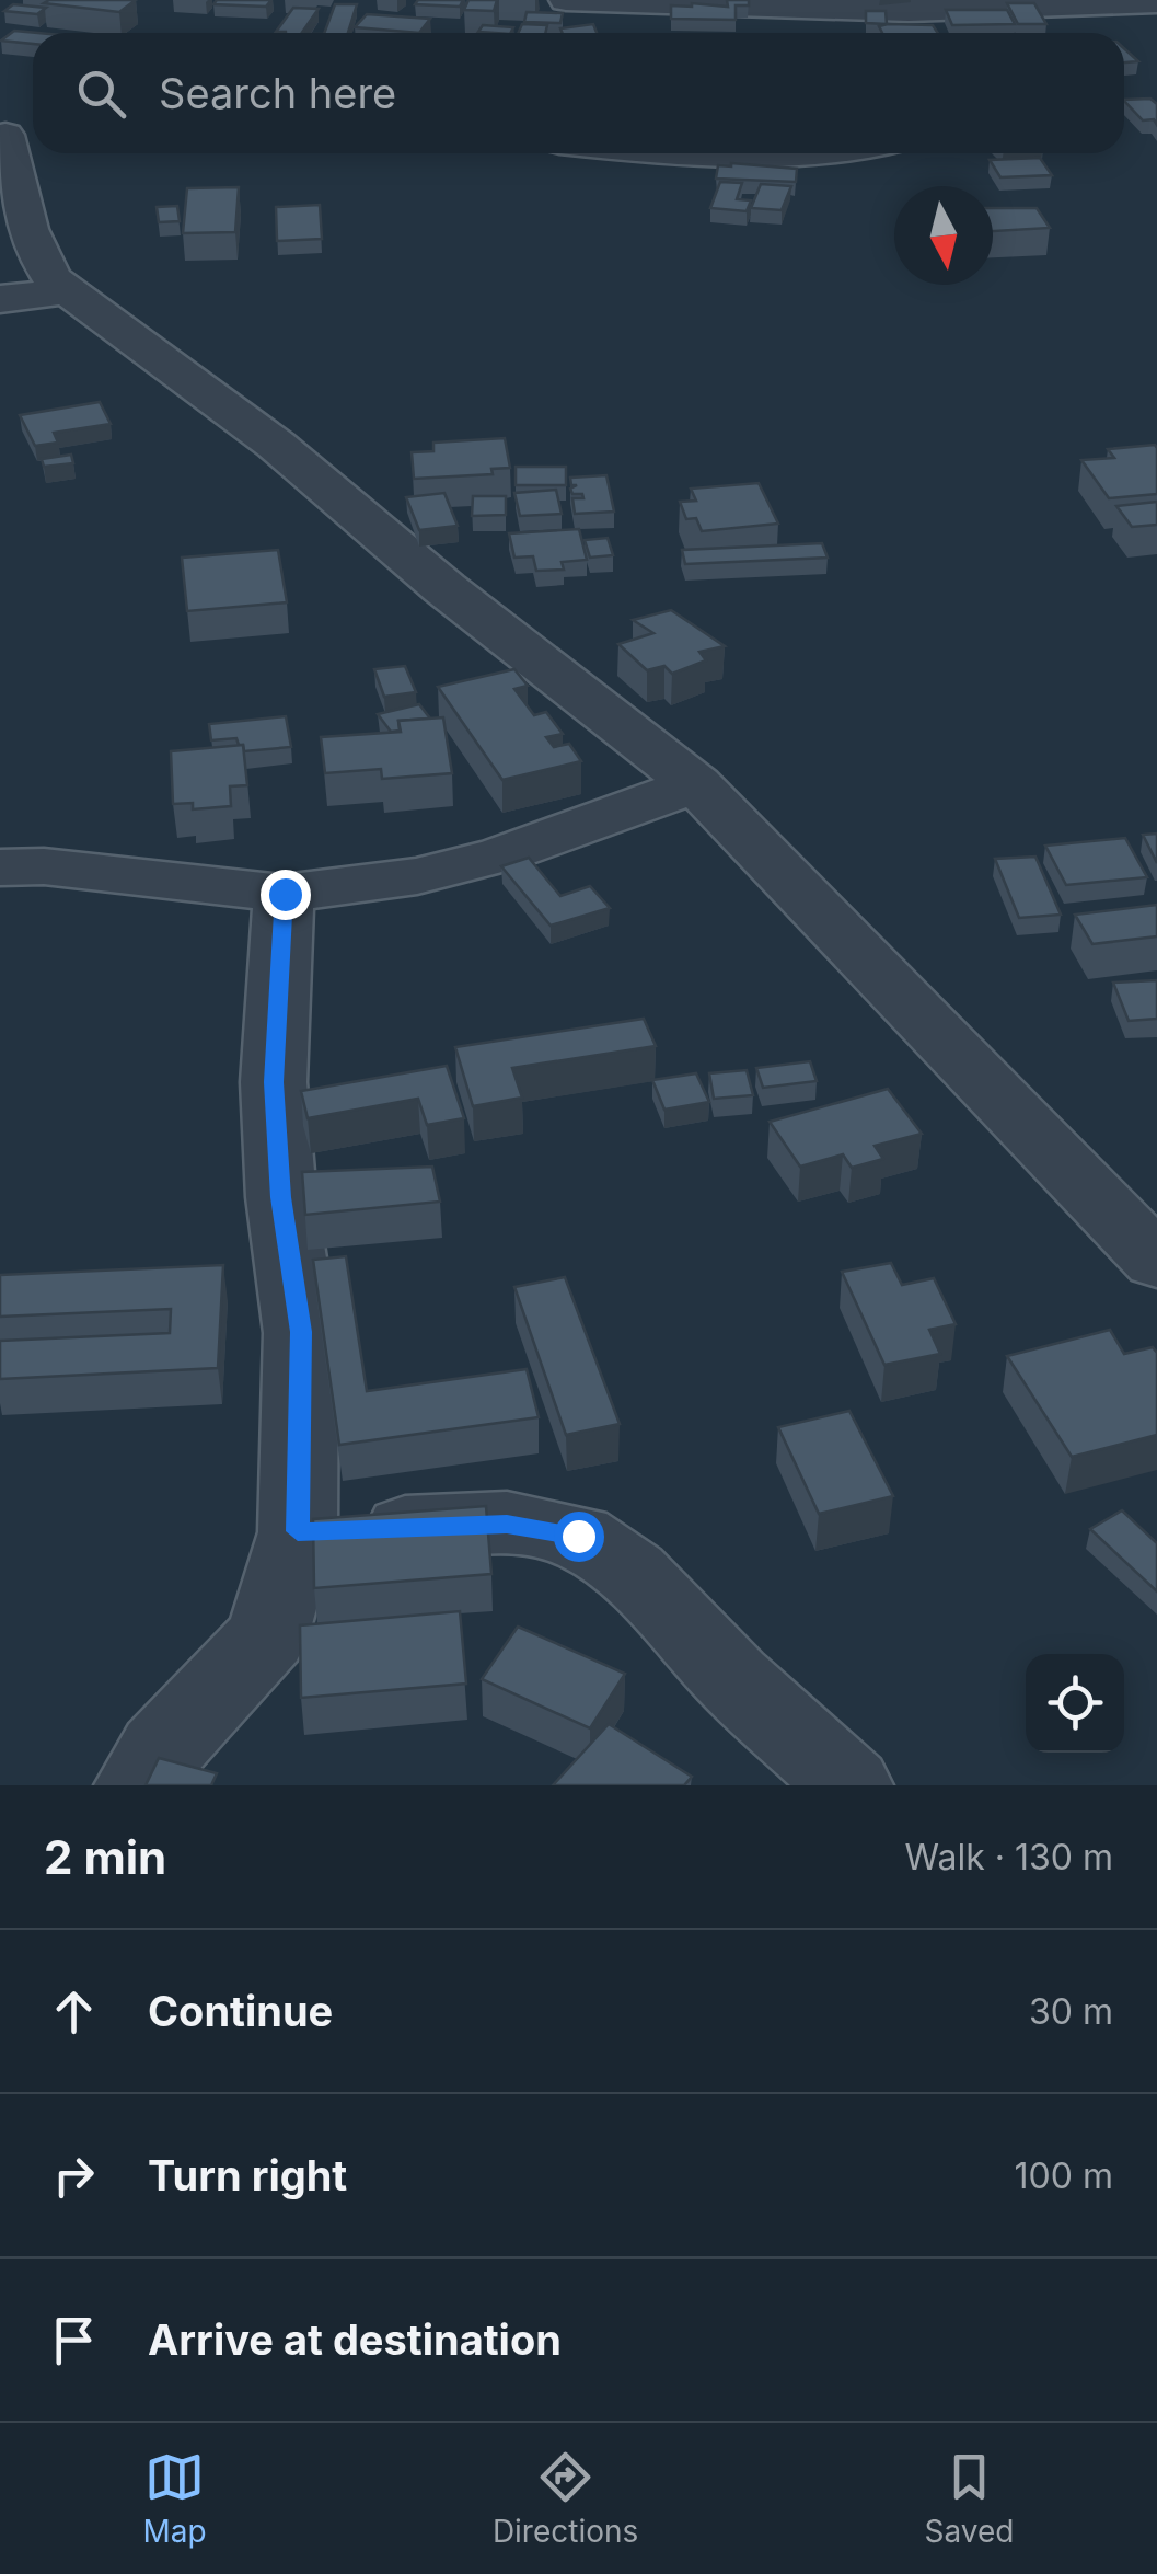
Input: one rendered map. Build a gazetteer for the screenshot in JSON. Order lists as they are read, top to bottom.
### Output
{
  "north": "bottom",
  "page": {
    "search": "Search here",
    "heading": ["2 min", "Walk · 130 m"],
    "list": [
      ["Continue", "30 m"],
      ["Turn right", "100 m"],
      "Arrive at destination"
    ],
    "nav": ["Map", "Directions", "Saved"]
  }
}
